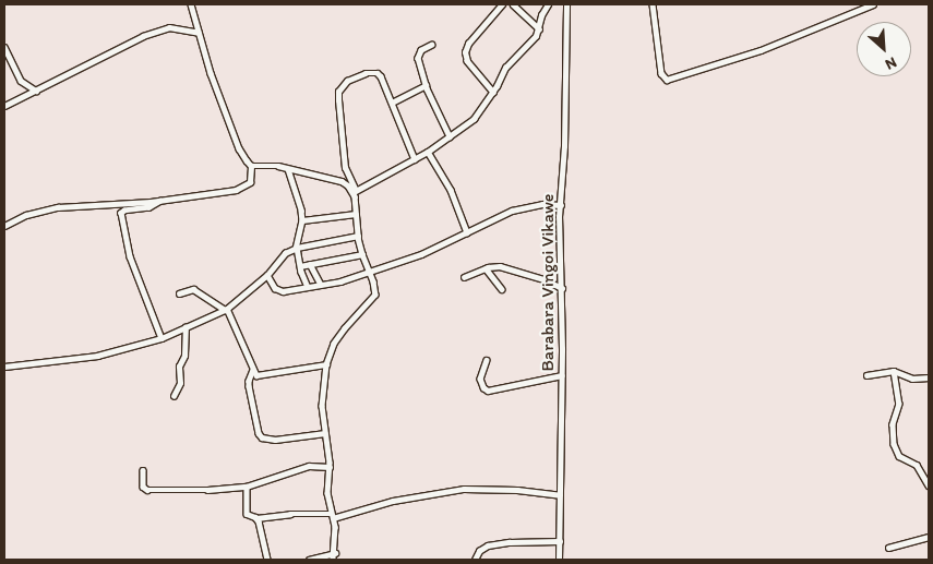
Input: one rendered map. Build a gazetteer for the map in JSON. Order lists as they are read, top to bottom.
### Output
{
  "streets": {
    "street": ["Barabara Vingoi Vikawe"]
  },
  "north": "bottom right"
}
